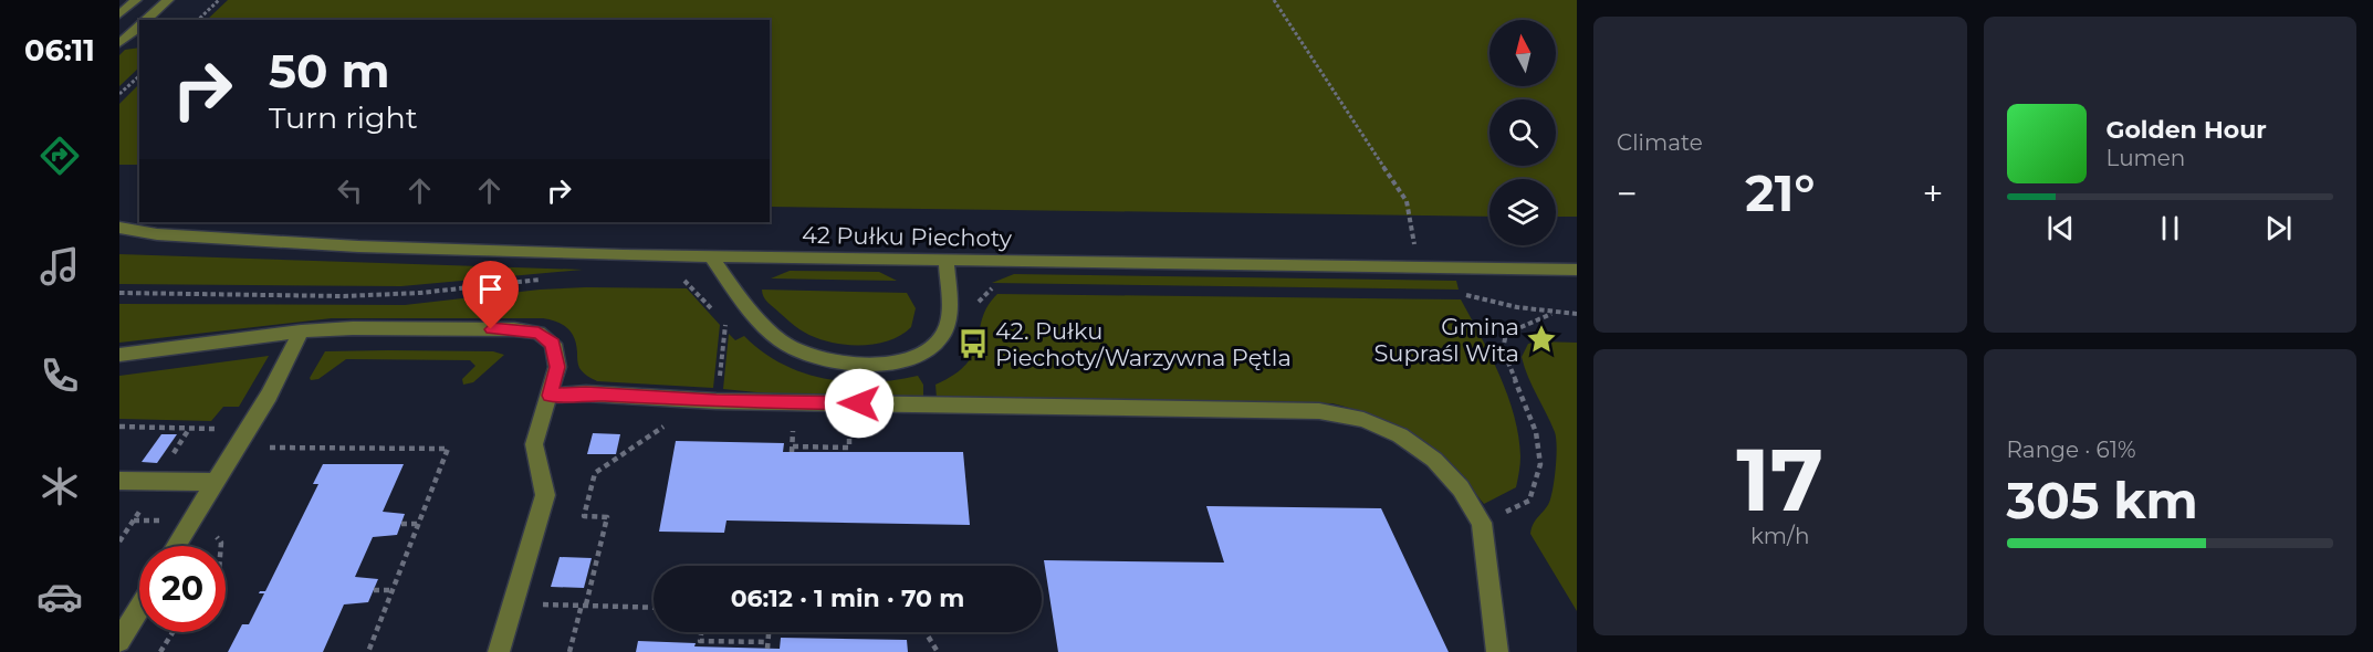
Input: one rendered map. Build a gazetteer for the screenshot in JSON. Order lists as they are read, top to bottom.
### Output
{
  "streets": {
    "street": ["42 Pułku Piechoty"]
  },
  "places": {
    "place": ["Gmina Supraśl Wita"],
    "bus stop": ["42. Pułku Piechoty/Warzywna Pętla"]
  },
  "north": "top",
  "page": {
    "tabs": "06:11",
    "tile": [
      "Climate",
      ["17", "km/h"],
      ["Range · 61%", "305 km"]
    ],
    "turn": ["50 m", "Turn right"],
    "song": ["Golden Hour", "Lumen"],
    "heat": ["−", "21°", "+"],
    "limit": "20",
    "trip": "06:12 · 1 min · 70 m"
  }
}
